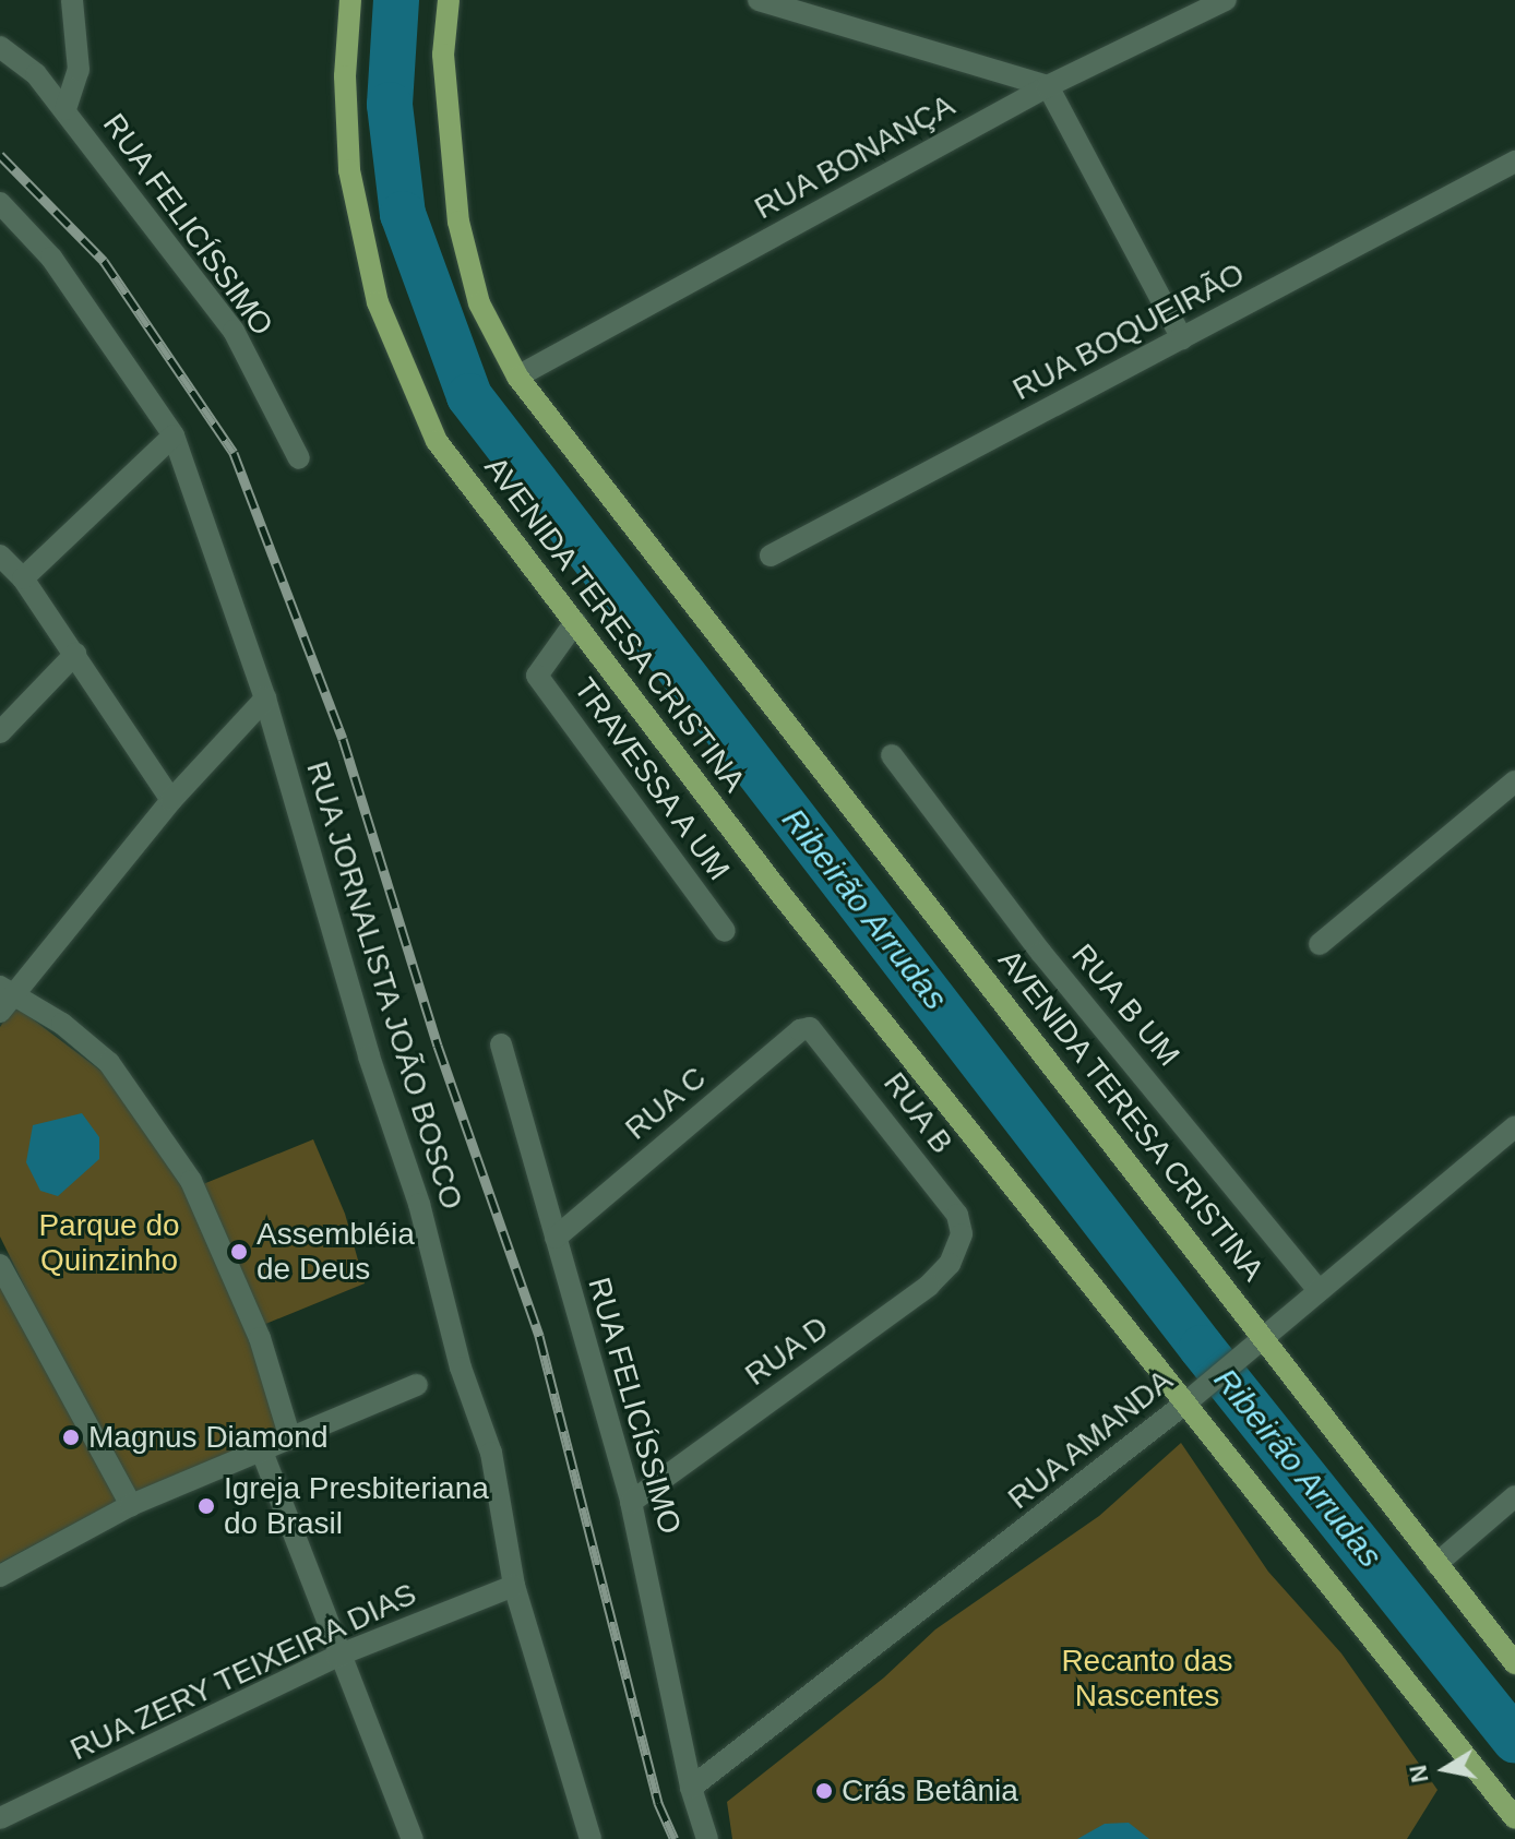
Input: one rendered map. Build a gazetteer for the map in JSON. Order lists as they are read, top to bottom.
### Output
{
  "streets": {
    "main road": ["AVENIDA TERESA CRISTINA"],
    "street": [
      "RUA BONANÇA",
      "RUA FELICÍSSIMO",
      "RUA BOQUEIRÃO",
      "TRAVESSA A UM",
      "RUA JORNALISTA JOÃO BOSCO",
      "RUA B UM",
      "RUA C",
      "RUA B",
      "RUA D",
      "RUA AMANDA",
      "RUA ZERY TEIXEIRA DIAS"
    ]
  },
  "crossings": [
    ["RUA BONANÇA", "AVENIDA TERESA CRISTINA"],
    ["RUA FELICÍSSIMO", "RUA C"],
    ["RUA FELICÍSSIMO", "RUA D"],
    ["RUA FELICÍSSIMO", "RUA AMANDA"],
    ["AVENIDA TERESA CRISTINA", "TRAVESSA A UM"],
    ["AVENIDA TERESA CRISTINA", "RUA AMANDA"],
    ["RUA JORNALISTA JOÃO BOSCO", "RUA ZERY TEIXEIRA DIAS"],
    ["RUA B UM", "RUA AMANDA"],
    ["RUA C", "RUA B"],
    ["RUA B", "RUA D"]
  ],
  "water": ["Ribeirão Arrudas"],
  "parks": ["Parque do Quinzinho", "Recanto das Nascentes"],
  "places": [
    "Assembléia de Deus",
    "Magnus Diamond",
    "Igreja Presbiteriana do Brasil",
    "Crás Betânia"
  ],
  "north": "left"
}
